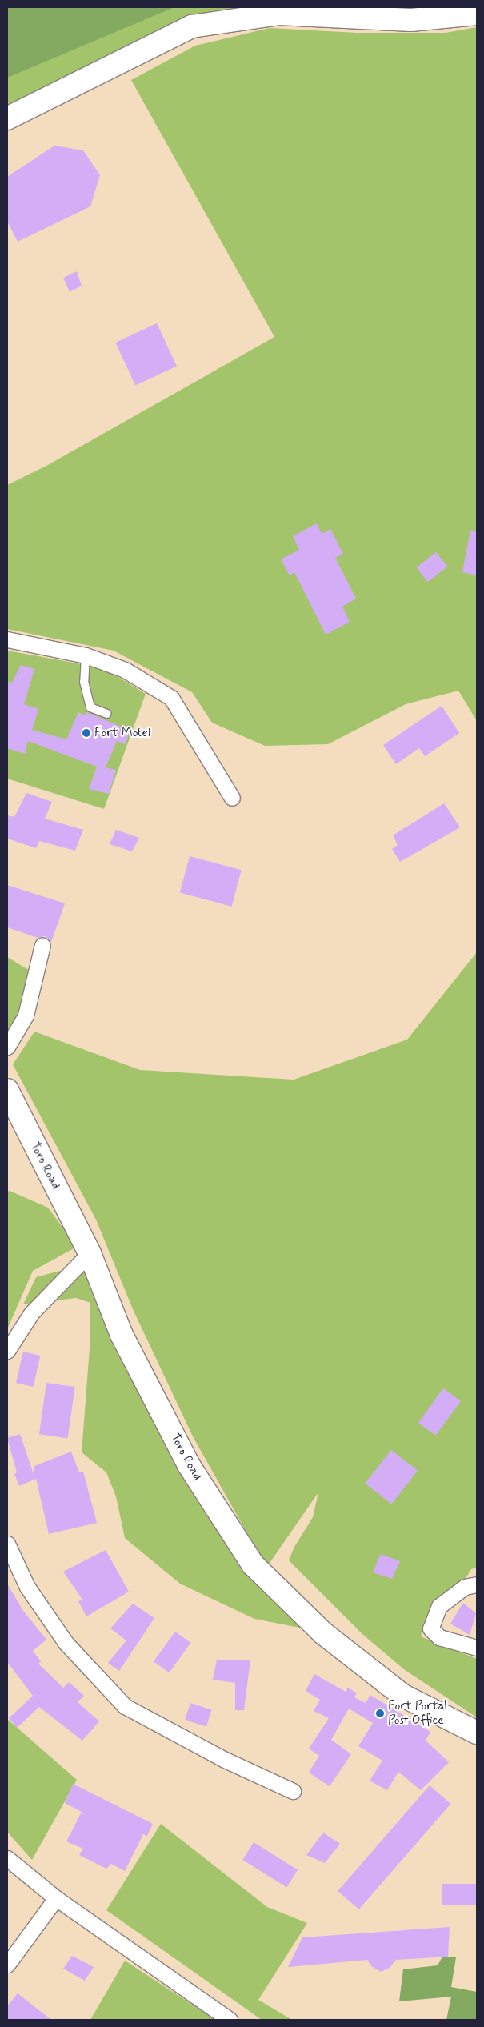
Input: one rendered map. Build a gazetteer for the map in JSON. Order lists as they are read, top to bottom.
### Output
{
  "streets": {
    "main road": ["Toro Road"]
  },
  "places": ["Fort Motel", "Fort Portal Post Office"]
}
